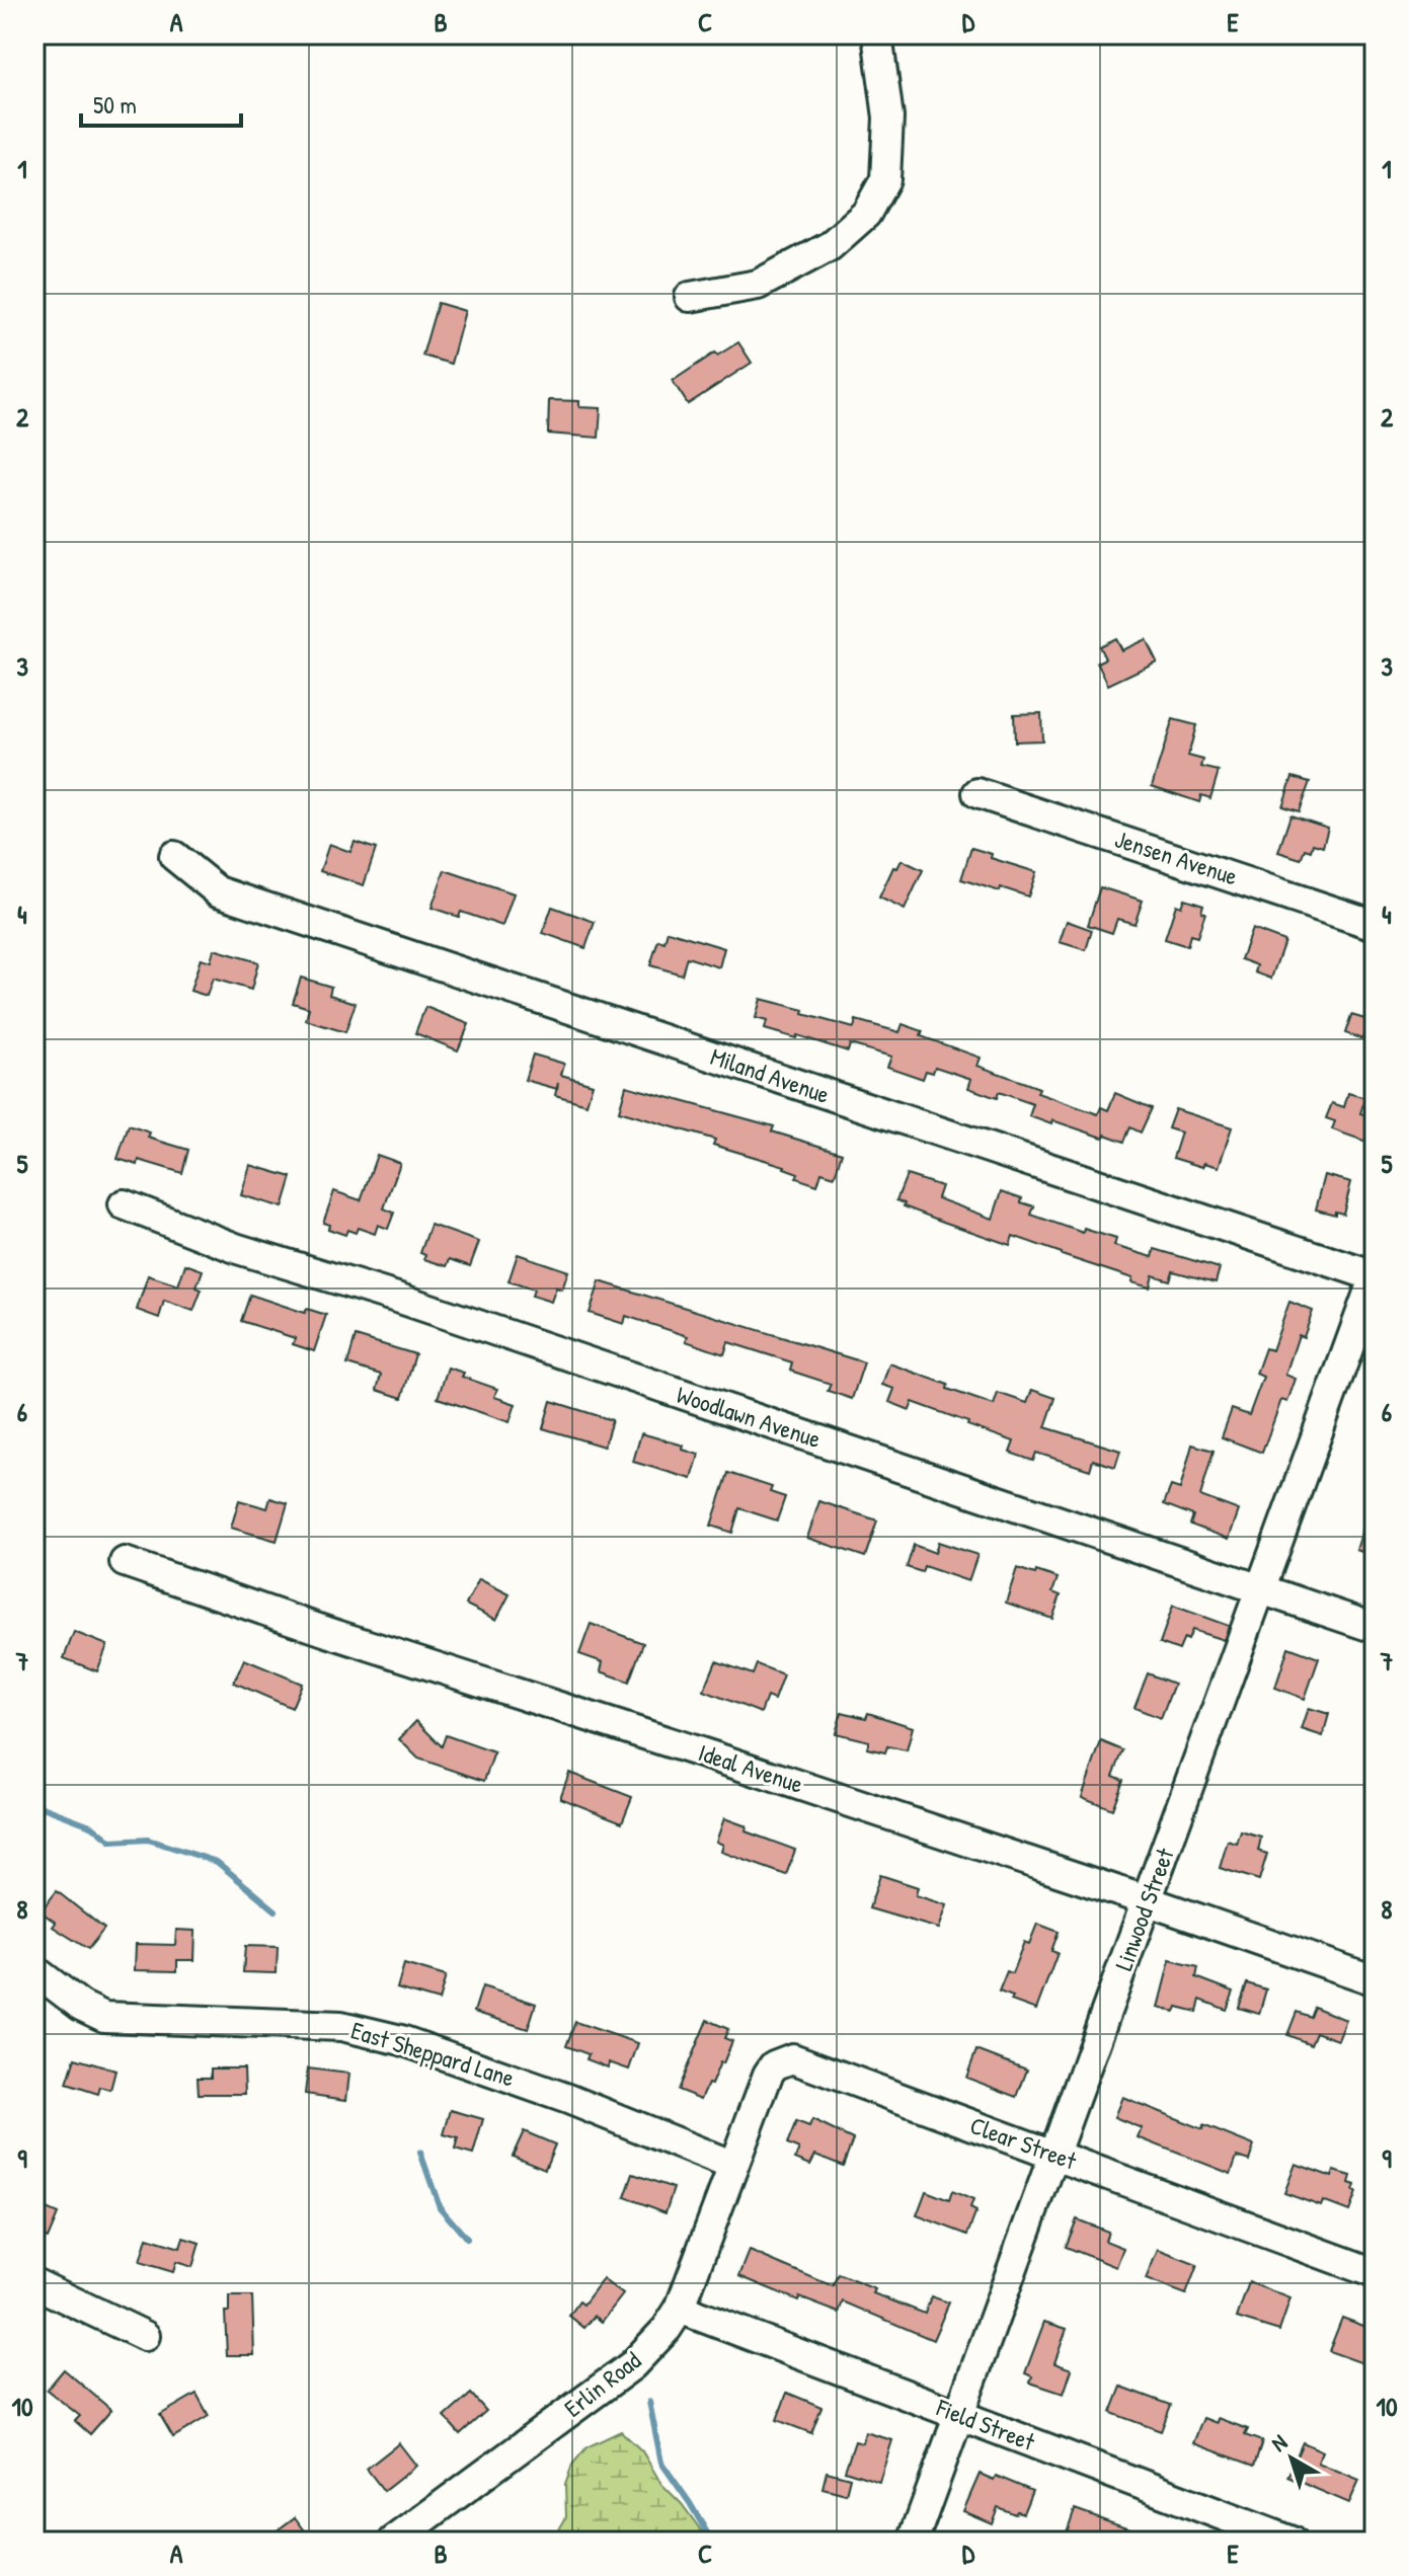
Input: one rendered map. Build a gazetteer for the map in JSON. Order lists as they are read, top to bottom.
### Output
{
  "streets": {
    "street": [
      "Jensen Avenue",
      "Miland Avenue",
      "Woodlawn Avenue",
      "Ideal Avenue",
      "Linwood Street",
      "East Sheppard Lane",
      "Clear Street",
      "Erlin Road",
      "Field Street"
    ]
  },
  "crossings": [
    ["Miland Avenue", "Linwood Street"],
    ["Woodlawn Avenue", "Linwood Street"],
    ["Ideal Avenue", "Linwood Street"],
    ["Linwood Street", "Clear Street"],
    ["Linwood Street", "Field Street"],
    ["East Sheppard Lane", "Clear Street"],
    ["East Sheppard Lane", "Erlin Road"],
    ["Clear Street", "Erlin Road"],
    ["Erlin Road", "Field Street"]
  ],
  "scale_bar": "50 m",
  "north": "top left",
  "grid": {
    "columns": [
      "A",
      "B",
      "C",
      "D",
      "E"
    ],
    "rows": [
      "1",
      "2",
      "3",
      "4",
      "5",
      "6",
      "7",
      "8",
      "9",
      "10"
    ]
  }
}
